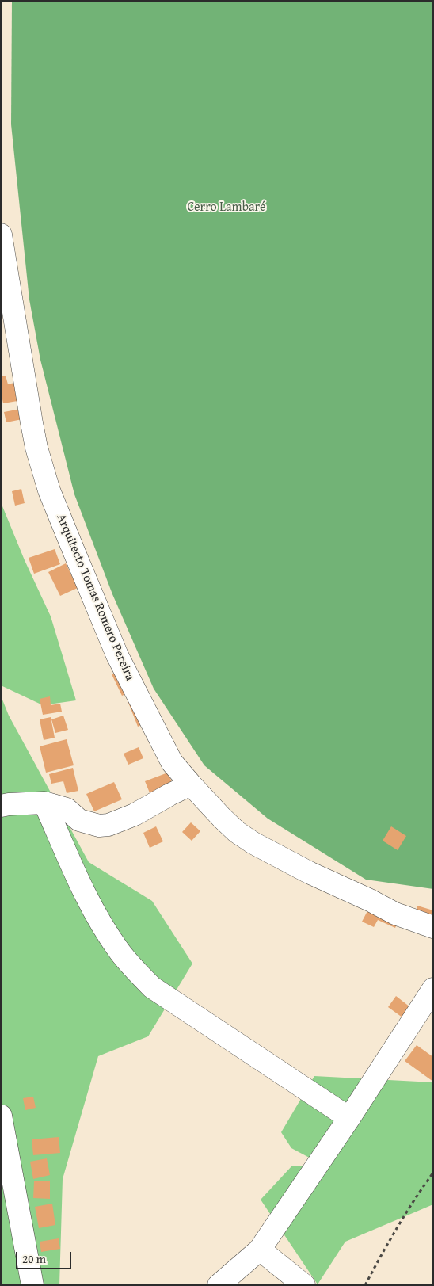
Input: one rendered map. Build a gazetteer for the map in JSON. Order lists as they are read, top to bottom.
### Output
{
  "streets": {
    "street": ["Arquitecto Tomas Romero Pereira"]
  },
  "parks": ["Cerro Lambaré"],
  "scale_bar": "20 m"
}
